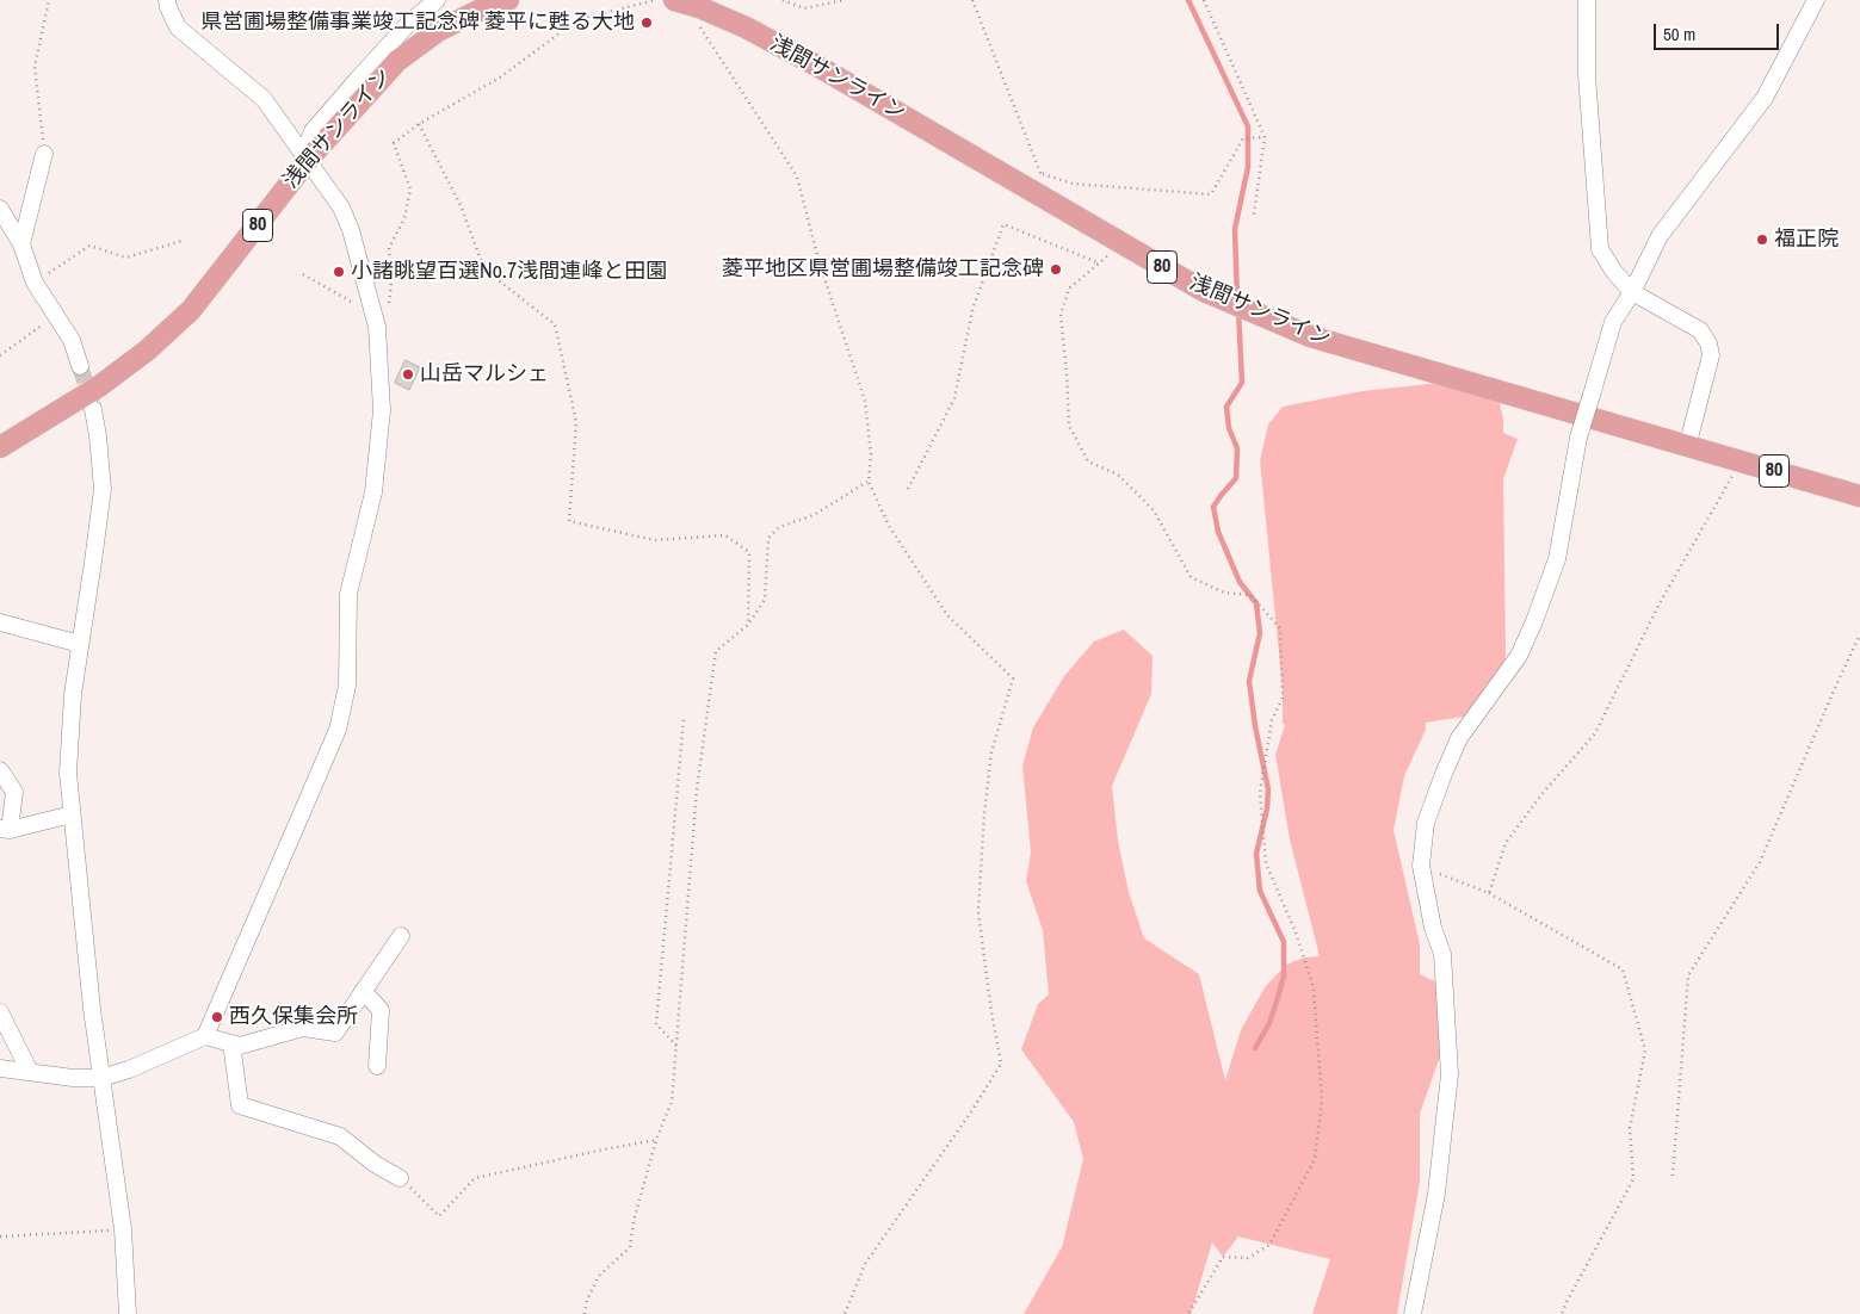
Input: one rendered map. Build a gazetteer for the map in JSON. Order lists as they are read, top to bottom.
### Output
{
  "streets": {
    "main road": ["浅間サンライン", "80"]
  },
  "places": [
    "県営圃場整備事業竣工記念碑 菱平に甦る大地",
    "福正院",
    "菱平地区県営圃場整備竣工記念碑",
    "小諸眺望百選No.7浅間連峰と田園",
    "山岳マルシェ",
    "西久保集会所"
  ],
  "scale_bar": "50 m"
}
